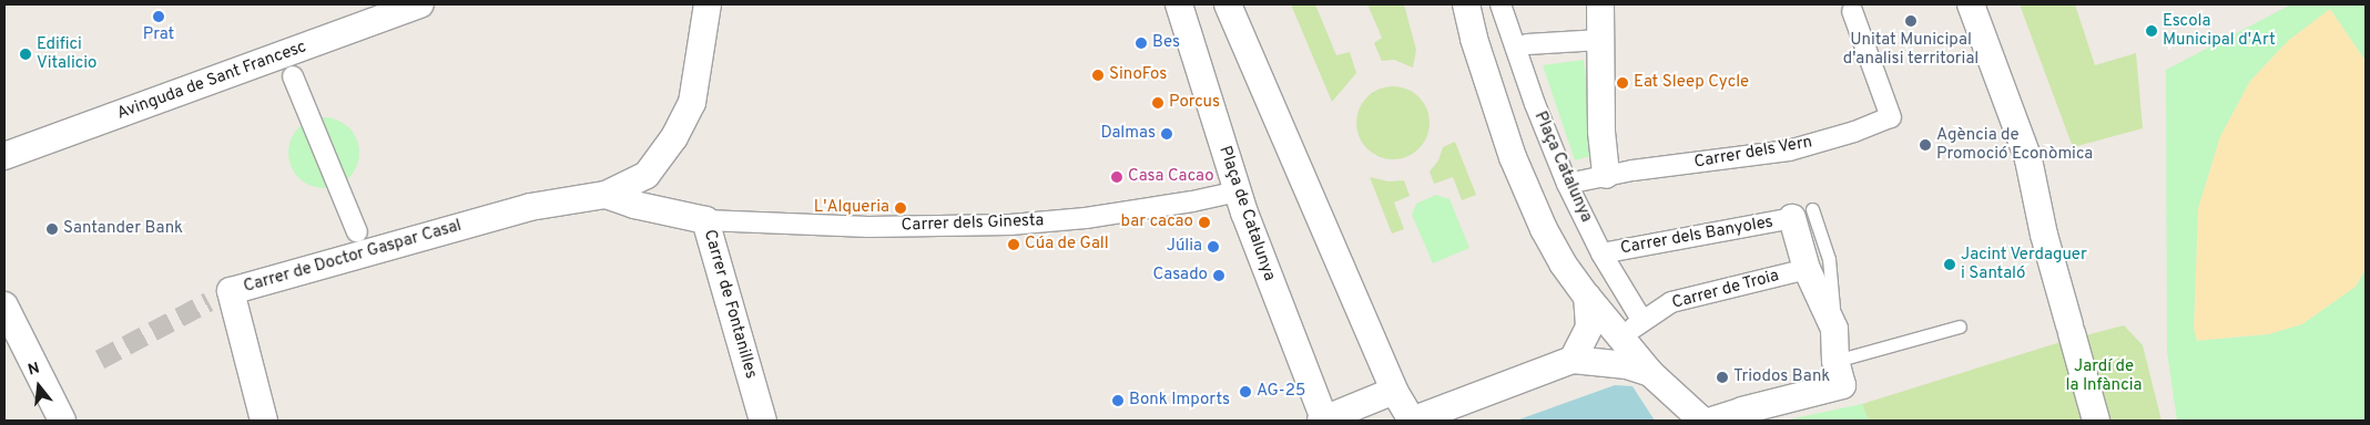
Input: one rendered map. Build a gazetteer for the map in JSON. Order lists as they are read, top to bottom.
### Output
{
  "streets": {
    "street": [
      "Avinguda de Sant Francesc",
      "Carrer dels Vern",
      "Plaça Catalunya",
      "Plaça de Catalunya",
      "Carrer dels Ginesta",
      "Carrer dels Banyoles",
      "Carrer de Doctor Gaspar Casal",
      "Carrer de Troia",
      "Carrer de Fontanilles"
    ]
  },
  "crossings": [
    ["Carrer dels Vern", "Plaça Catalunya"],
    ["Plaça Catalunya", "Carrer dels Banyoles"],
    ["Plaça Catalunya", "Carrer de Troia"],
    ["Plaça de Catalunya", "Carrer dels Ginesta"],
    ["Carrer dels Ginesta", "Carrer de Fontanilles"],
    ["Carrer de Doctor Gaspar Casal", "Carrer de Fontanilles"]
  ],
  "parks": ["Jardí de la Infància"],
  "places": [
    "Prat",
    "Unitat Municipal d'analisi territorial",
    "Escola Municipal d'Art",
    "Bes",
    "Edifici Vitalicio",
    "SinoFos",
    "Eat Sleep Cycle",
    "Porcus",
    "Dalmas",
    "Agència de Promoció Econòmica",
    "Casa Cacao",
    "L'Alqueria",
    "bar cacao",
    "Santander Bank",
    "Cúa de Gall",
    "Júlia",
    "Jacint Verdaguer i Santaló",
    "Casado",
    "Triodos Bank",
    "AG-25",
    "Bonk Imports"
  ],
  "north": "top"
}
